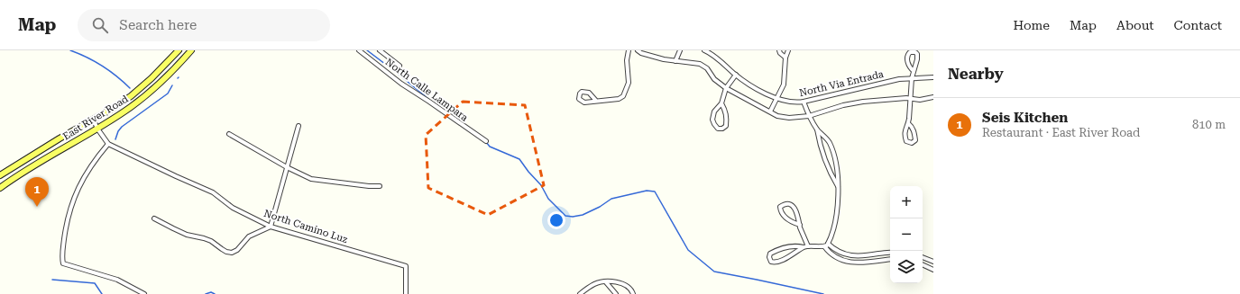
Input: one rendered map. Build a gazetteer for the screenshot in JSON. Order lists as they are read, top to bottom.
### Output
{
  "streets": {
    "main road": ["East River Road"],
    "street": ["North Via Entrada", "North Calle Lampara", "North Camino Luz"]
  },
  "crossings": [
    ["East River Road", "North Camino Luz"]
  ],
  "page": {
    "header": "Map",
    "search": "Search here",
    "nav": [
      "Home",
      "Map",
      "About",
      "Contact"
    ],
    "heading": "Nearby",
    "list": [
      {
        "mark": "1",
        "name": "Seis Kitchen",
        "note": "Restaurant · East River Road",
        "value": "810 m"
      }
    ],
    "pins": "1",
    "map_buttons": ["+", "−"]
  }
}
